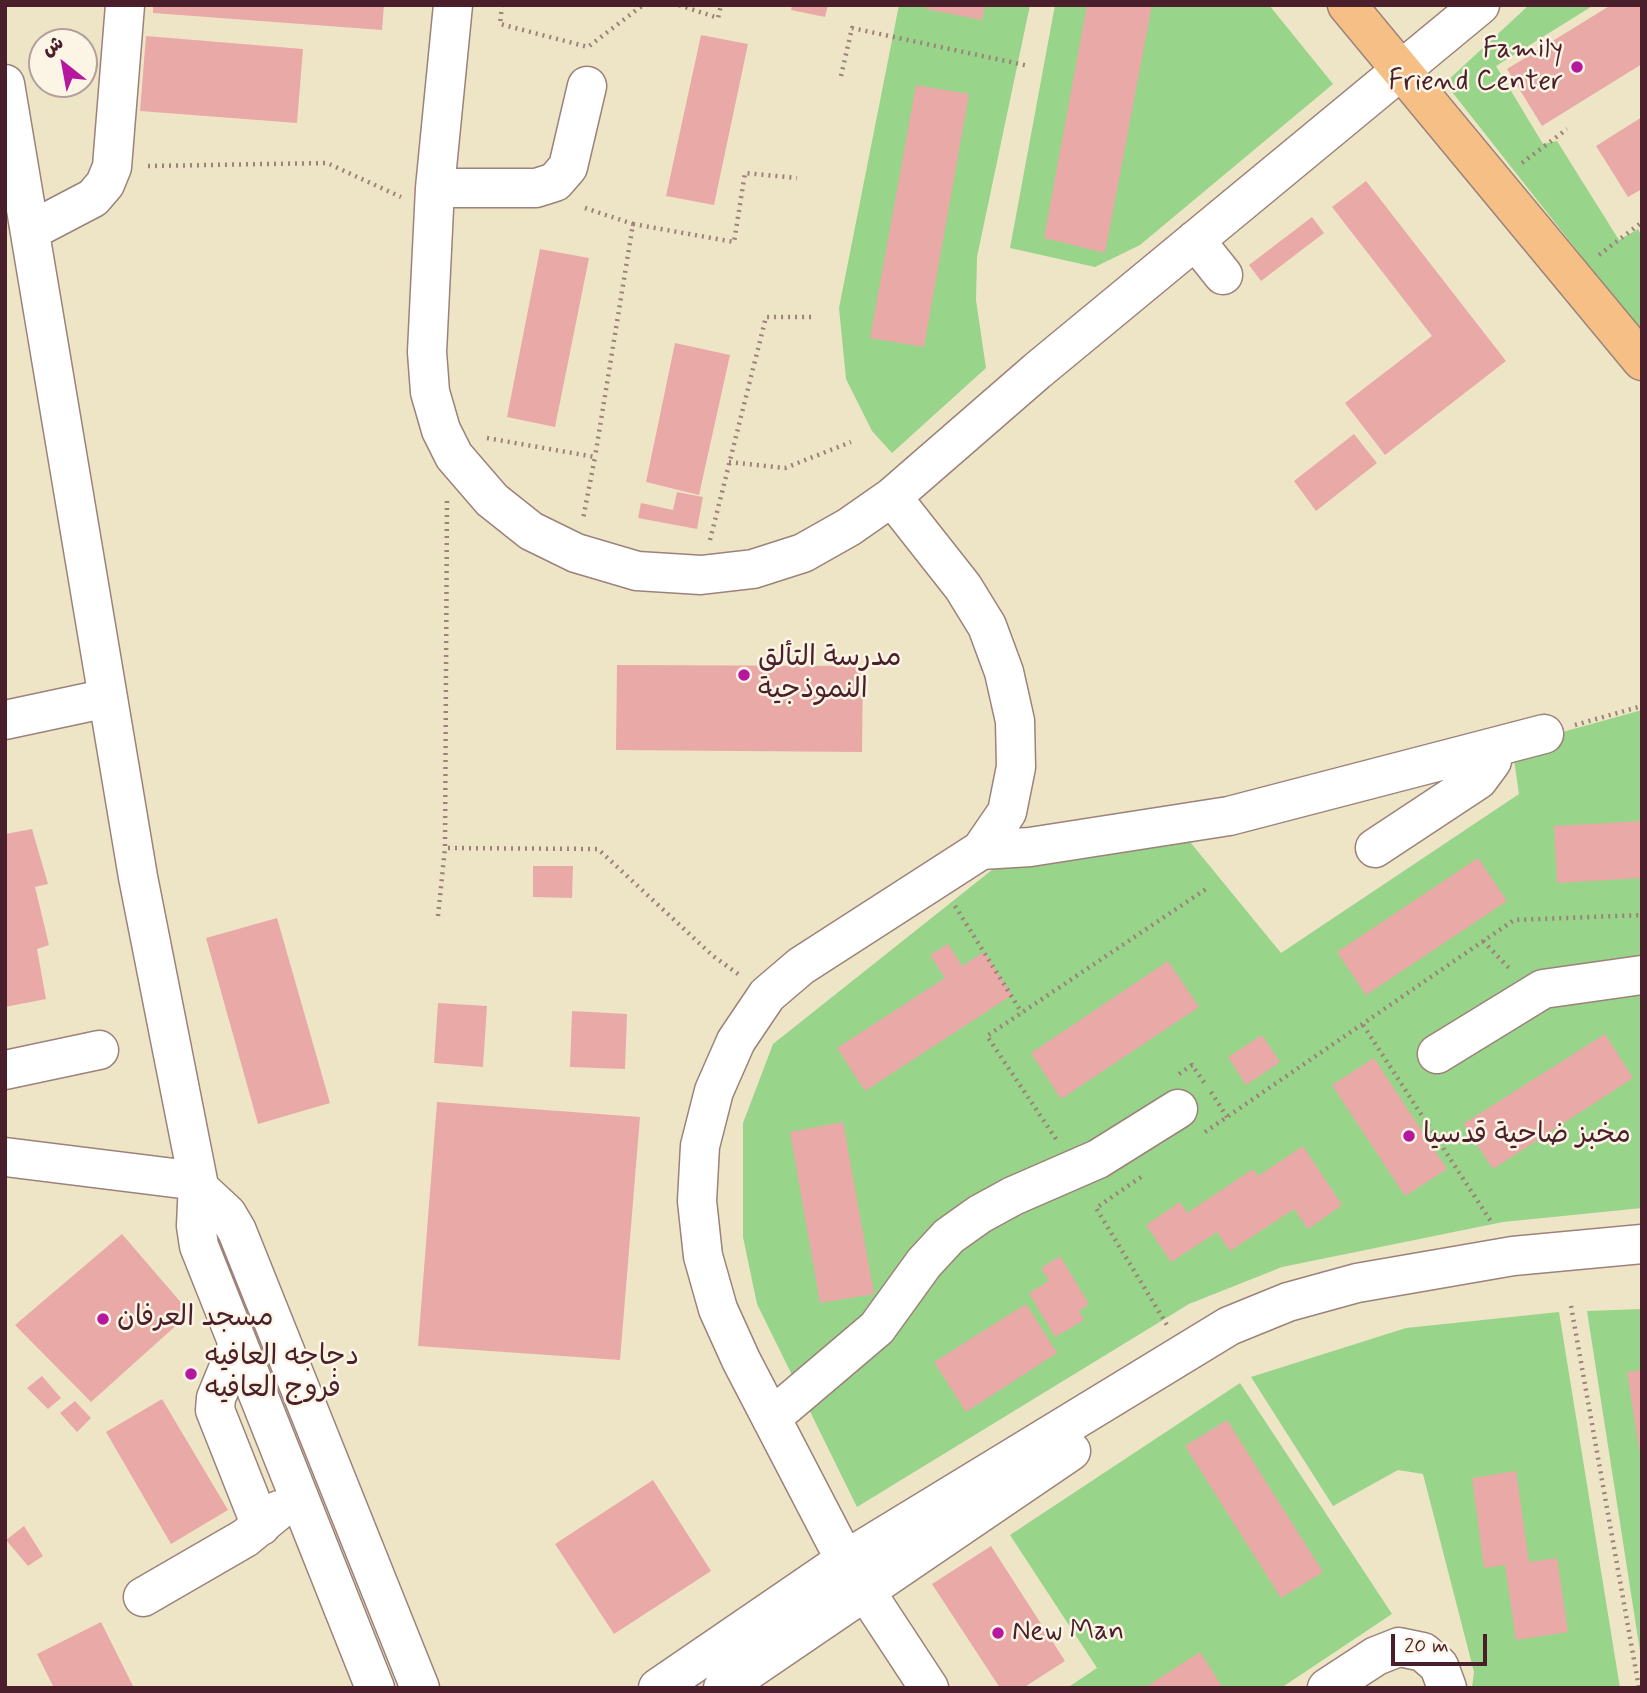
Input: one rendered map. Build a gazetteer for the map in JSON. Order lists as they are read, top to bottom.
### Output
{
  "places": [
    "Family Friend Center",
    "مدرسة التألق النموذجية",
    "مخبز ضاحية قدسيا",
    "مسجد العرفان",
    "دجاجه العافيه فروج العافيه",
    "New Man"
  ],
  "scale_bar": "20 m",
  "north": "top left"
}
